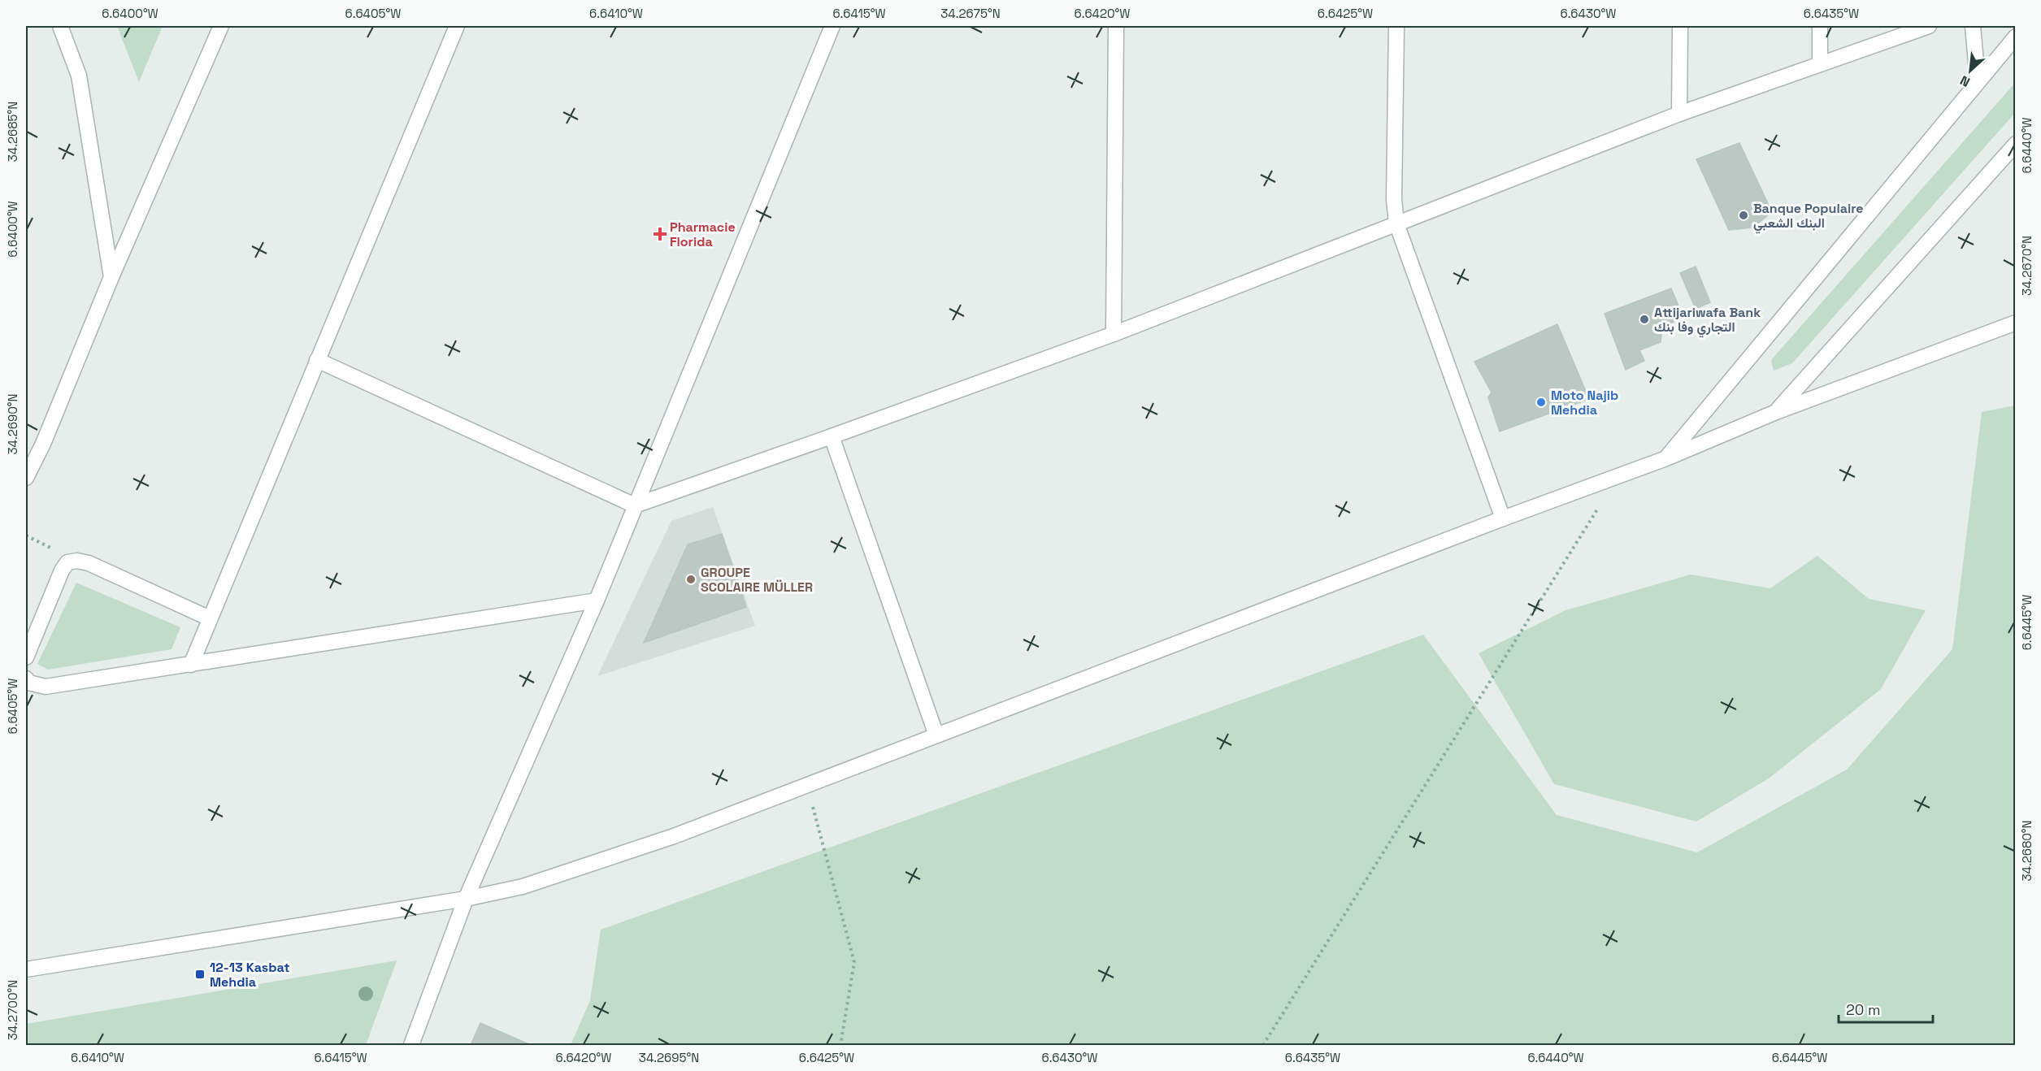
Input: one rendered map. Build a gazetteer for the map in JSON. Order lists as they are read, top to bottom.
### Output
{
  "places": {
    "other": [
      "Banque Populaire البنك الشعبي",
      "Attijariwafa Bank التجاري وفا بنك",
      "Moto Najib Mehdia",
      "GROUPE SCOLAIRE MÜLLER"
    ],
    "health": ["Pharmacie Florida"],
    "transit": ["12-13 Kasbat Mehdia"]
  },
  "scale_bar": "20 m",
  "north": "bottom left",
  "coordinates": [
    "6.6400°W",
    "6.6405°W",
    "6.6410°W",
    "6.6415°W",
    "34.2675°N",
    "6.6420°W",
    "6.6425°W",
    "6.6430°W",
    "6.6435°W",
    "34.2685°N",
    "6.6440°W",
    "34.2670°N",
    "34.2690°N",
    "6.6445°W",
    "34.2680°N",
    "34.2700°N",
    "34.2695°N"
  ]
}
